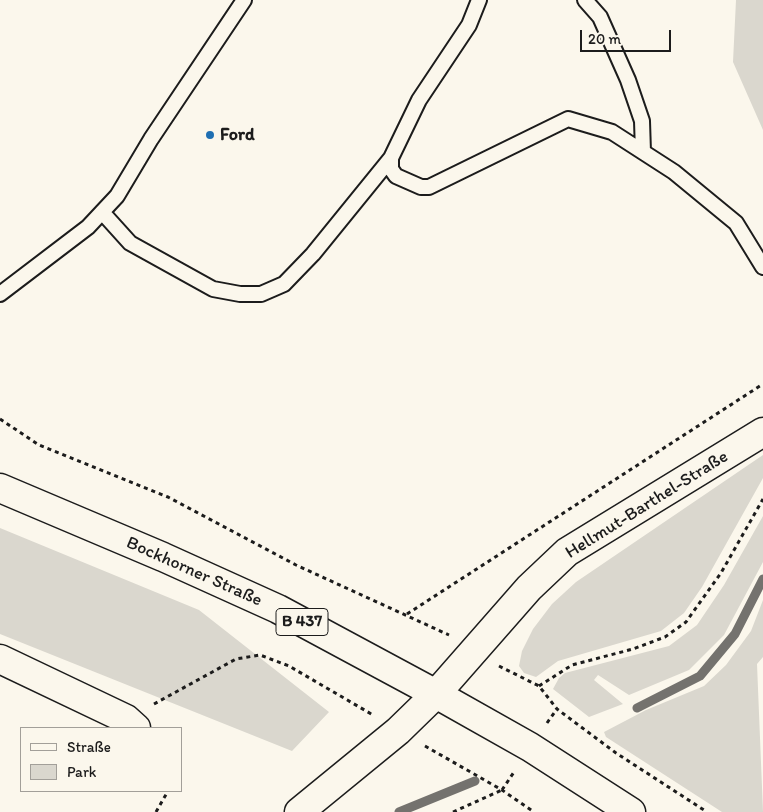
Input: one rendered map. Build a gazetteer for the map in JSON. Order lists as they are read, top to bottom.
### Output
{
  "streets": {
    "street": ["Hellmut-Barthel-Straße", "Bockhorner Straße", "B 437"]
  },
  "crossings": [
    ["Hellmut-Barthel-Straße", "Bockhorner Straße"],
    ["Hellmut-Barthel-Straße", "B 437"],
    ["Bockhorner Straße", "B 437"]
  ],
  "places": ["Ford"],
  "legend": ["Straße", "Park"],
  "scale_bar": "20 m"
}
